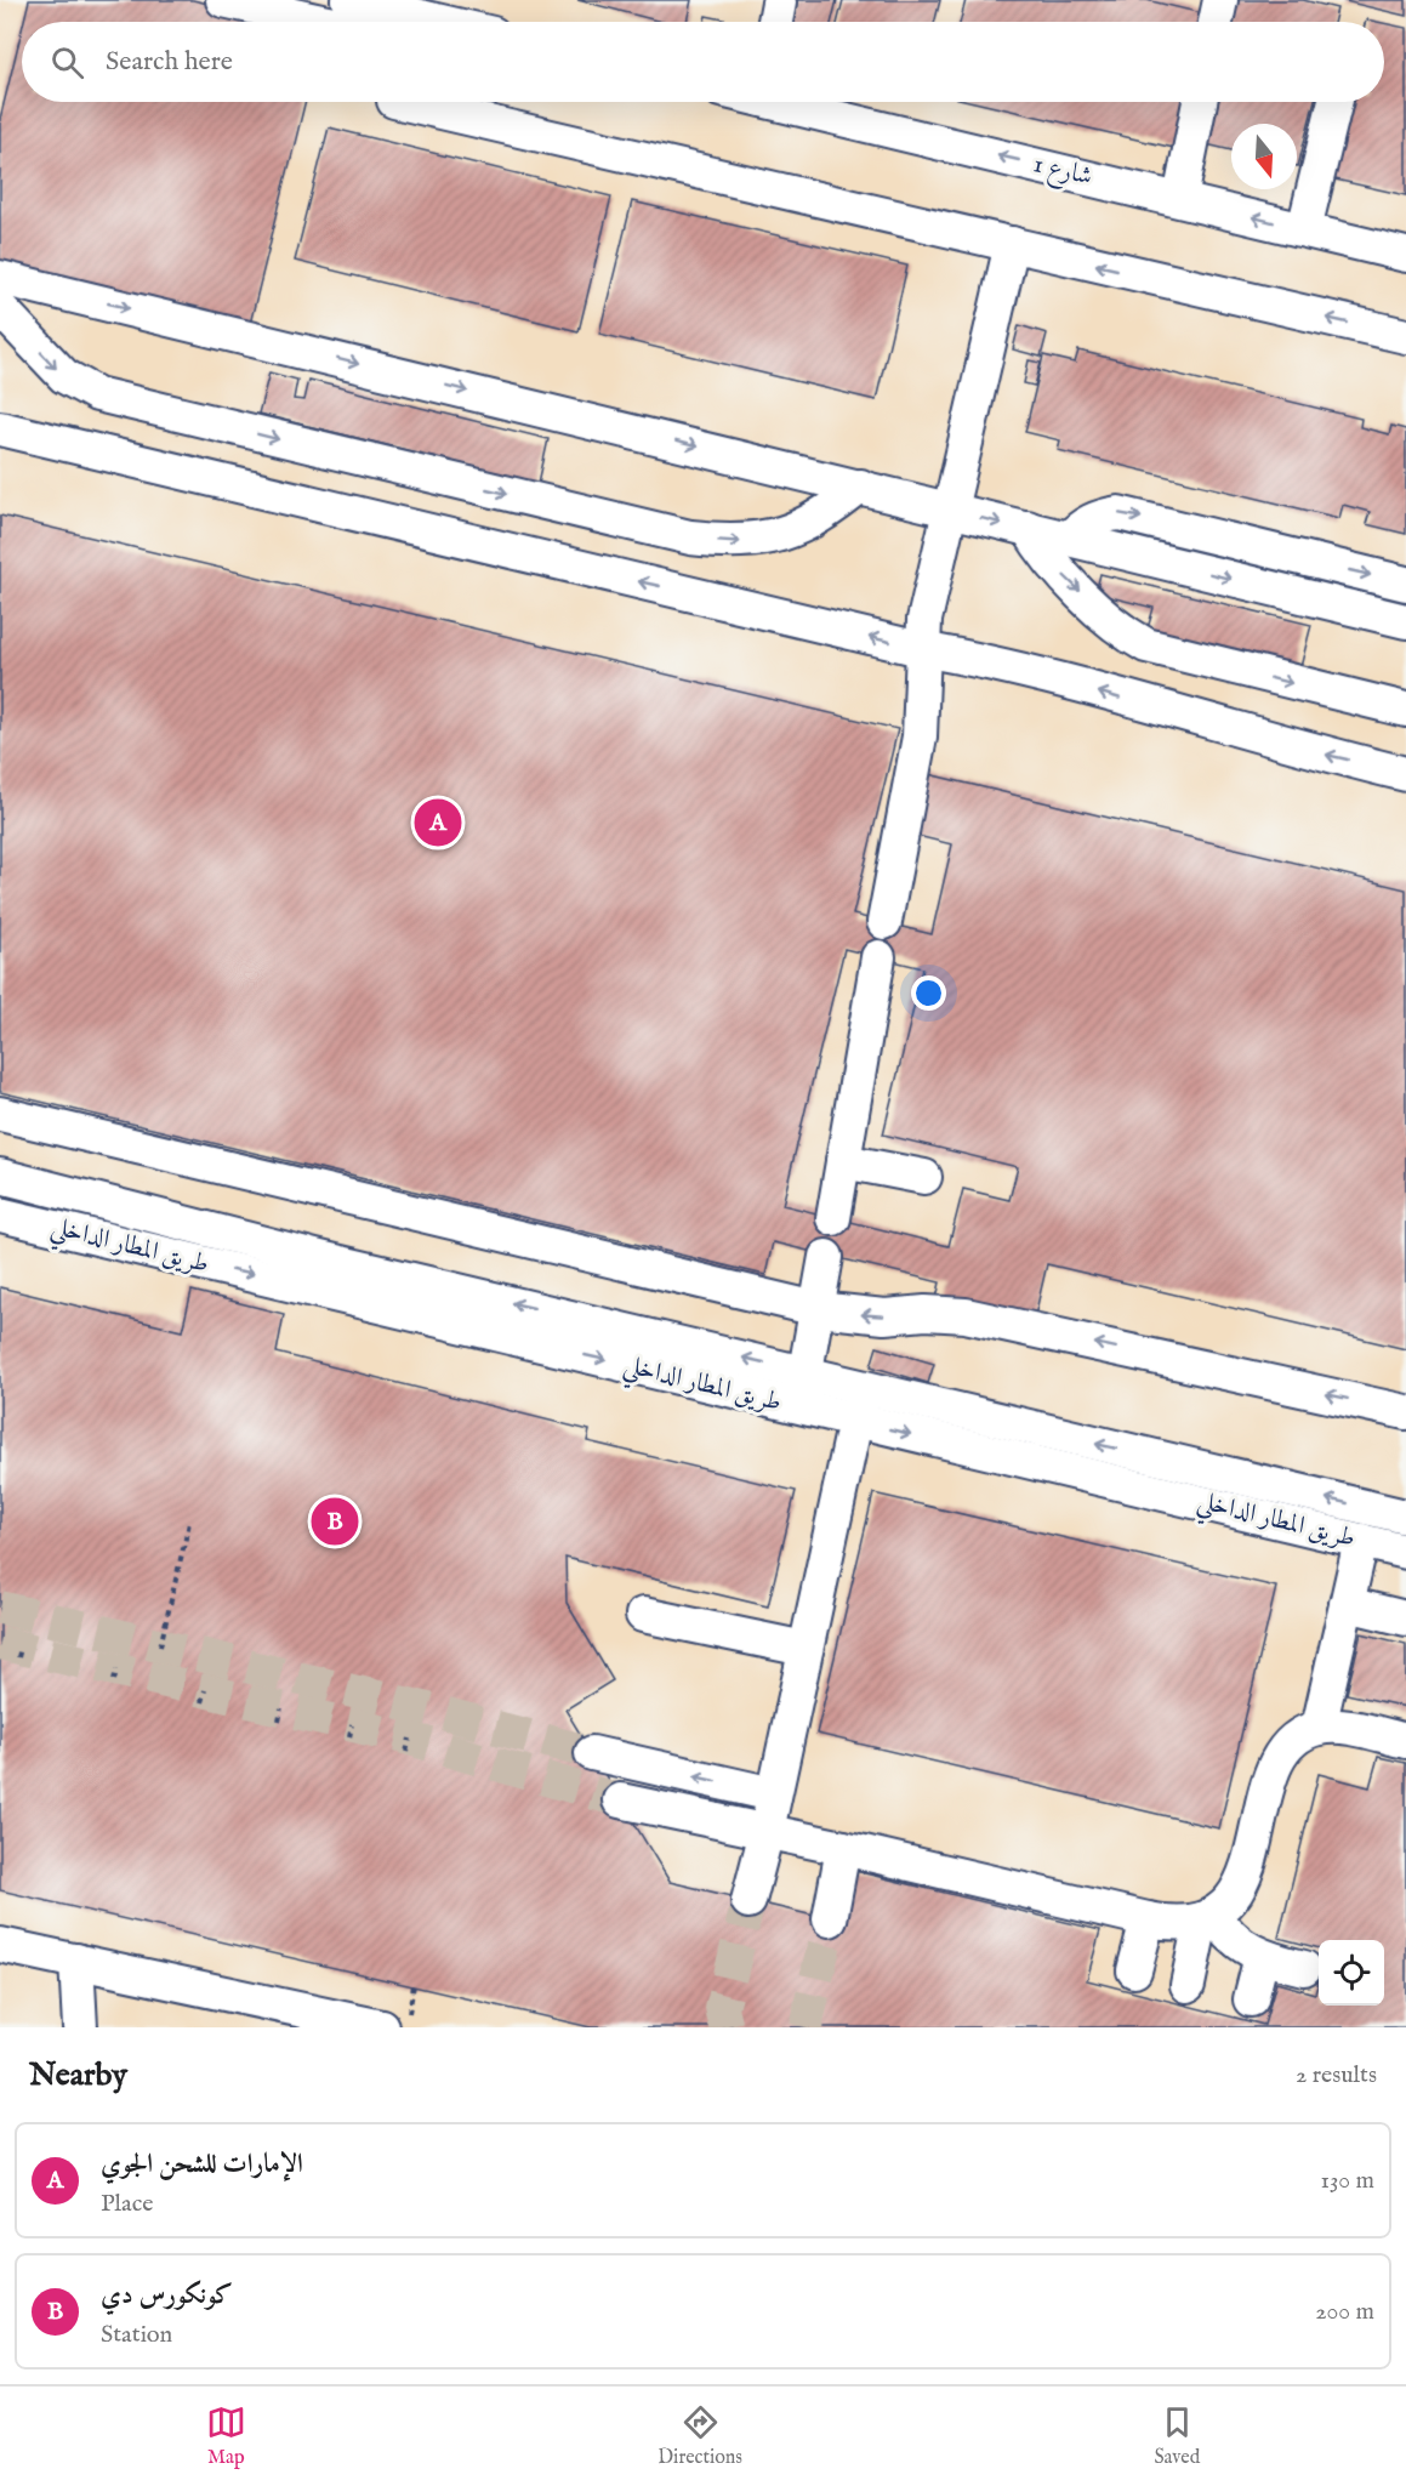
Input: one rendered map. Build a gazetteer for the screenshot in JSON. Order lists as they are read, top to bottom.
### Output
{
  "streets": {
    "street": ["شارع 1", "طريق المطار الداخلي"]
  },
  "north": "bottom",
  "page": {
    "search": "Search here",
    "pins": ["A", "B"],
    "heading": ["Nearby", "2 results"],
    "list": [
      {
        "mark": "A",
        "name": "الإمارات للشحن الجوي",
        "note": "Place",
        "value": "130 m"
      },
      {
        "mark": "B",
        "name": "كونكورس دي",
        "note": "Station",
        "value": "200 m"
      }
    ],
    "nav": ["Map", "Directions", "Saved"]
  }
}
